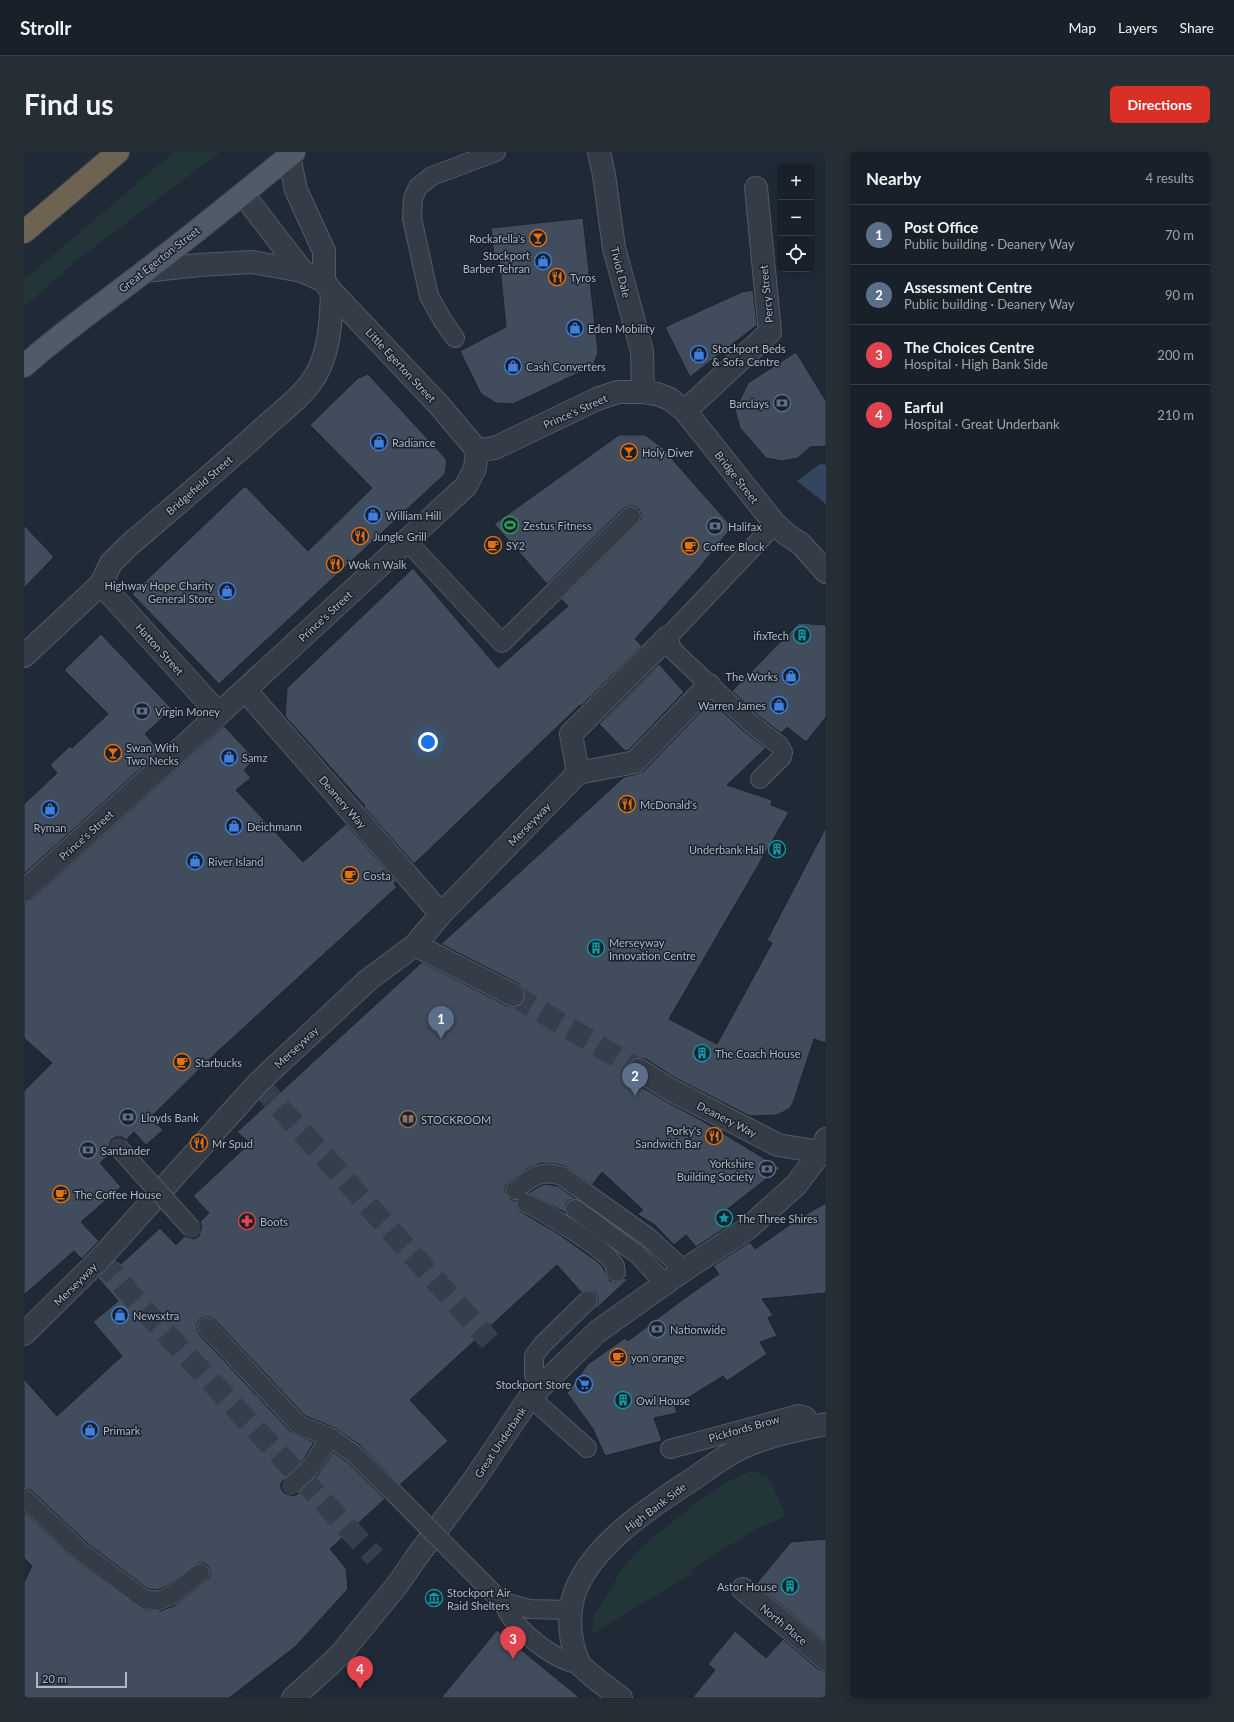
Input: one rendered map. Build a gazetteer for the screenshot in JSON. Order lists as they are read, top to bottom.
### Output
{
  "streets": {
    "main road": ["Great Egerton Street"],
    "street": [
      "Tiviot Dale",
      "Percy Street",
      "Little Egerton Street",
      "Prince's Street",
      "Bridge Street",
      "Bridgefield Street",
      "Hatton Street",
      "Deanery Way",
      "Merseyway",
      "Great Underbank",
      "High Bank Side",
      "North Place"
    ],
    "lane": ["Pickfords Brow"]
  },
  "crossings": [
    ["Great Egerton Street", "Little Egerton Street"],
    ["Tiviot Dale", "Prince's Street"],
    ["Tiviot Dale", "Bridge Street"],
    ["Percy Street", "Bridge Street"],
    ["Little Egerton Street", "Prince's Street"],
    ["Little Egerton Street", "Bridgefield Street"],
    ["Prince's Street", "Bridge Street"],
    ["Prince's Street", "Hatton Street"],
    ["Prince's Street", "Deanery Way"],
    ["Bridgefield Street", "Hatton Street"],
    ["Deanery Way", "Merseyway"],
    ["Deanery Way", "Great Underbank"],
    ["Pickfords Brow", "High Bank Side"]
  ],
  "places": {
    "bar": ["Rockafella's", "Holy Diver", "Swan With Two Necks"],
    "shop": [
      "Stockport Barber Tehran",
      "Eden Mobility",
      "Stockport Beds & Sofa Centre",
      "Cash Converters",
      "Radiance",
      "William Hill",
      "Highway Hope Charity General Store",
      "The Works",
      "Warren James",
      "Samz",
      "Ryman",
      "Deichmann",
      "River Island",
      "Newsxtra",
      "Primark"
    ],
    "restaurant": [
      "Tyros",
      "Jungle Grill",
      "Wok n Walk",
      "McDonald's",
      "Porky's Sandwich Bar",
      "Mr Spud"
    ],
    "bank": [
      "Barclays",
      "Halifax",
      "Virgin Money",
      "Lloyds Bank",
      "Santander",
      "Yorkshire Building Society",
      "Nationwide"
    ],
    "sports": ["Zestus Fitness"],
    "cafe": [
      "SY2",
      "Coffee Block",
      "Costa",
      "Starbucks",
      "The Coffee House",
      "yon orange"
    ],
    "building": [
      "ifixTech",
      "Underbank Hall",
      "Merseyway Innovation Centre",
      "The Coach House",
      "Owl House",
      "Astor House"
    ],
    "library": ["STOCKROOM"],
    "place": ["The Three Shires"],
    "pharmacy": ["Boots"],
    "supermarket": ["Stockport Store"],
    "museum": ["Stockport Air Raid Shelters"]
  },
  "scale_bar": "20 m",
  "page": {
    "header": "Strollr",
    "nav": ["Map", "Layers", "Share"],
    "buttons": "Directions",
    "title": "Find us",
    "heading": ["Nearby", "4 results"],
    "map_buttons": ["+", "−"],
    "list": [
      {
        "mark": "1",
        "name": "Post Office",
        "note": "Public building · Deanery Way",
        "value": "70 m"
      },
      {
        "mark": "2",
        "name": "Assessment Centre",
        "note": "Public building · Deanery Way",
        "value": "90 m"
      },
      {
        "mark": "3",
        "name": "The Choices Centre",
        "note": "Hospital · High Bank Side",
        "value": "200 m"
      },
      {
        "mark": "4",
        "name": "Earful",
        "note": "Hospital · Great Underbank",
        "value": "210 m"
      }
    ],
    "pins": [
      "1",
      "2",
      "3",
      "4"
    ],
    "scale": "20 m"
  }
}
